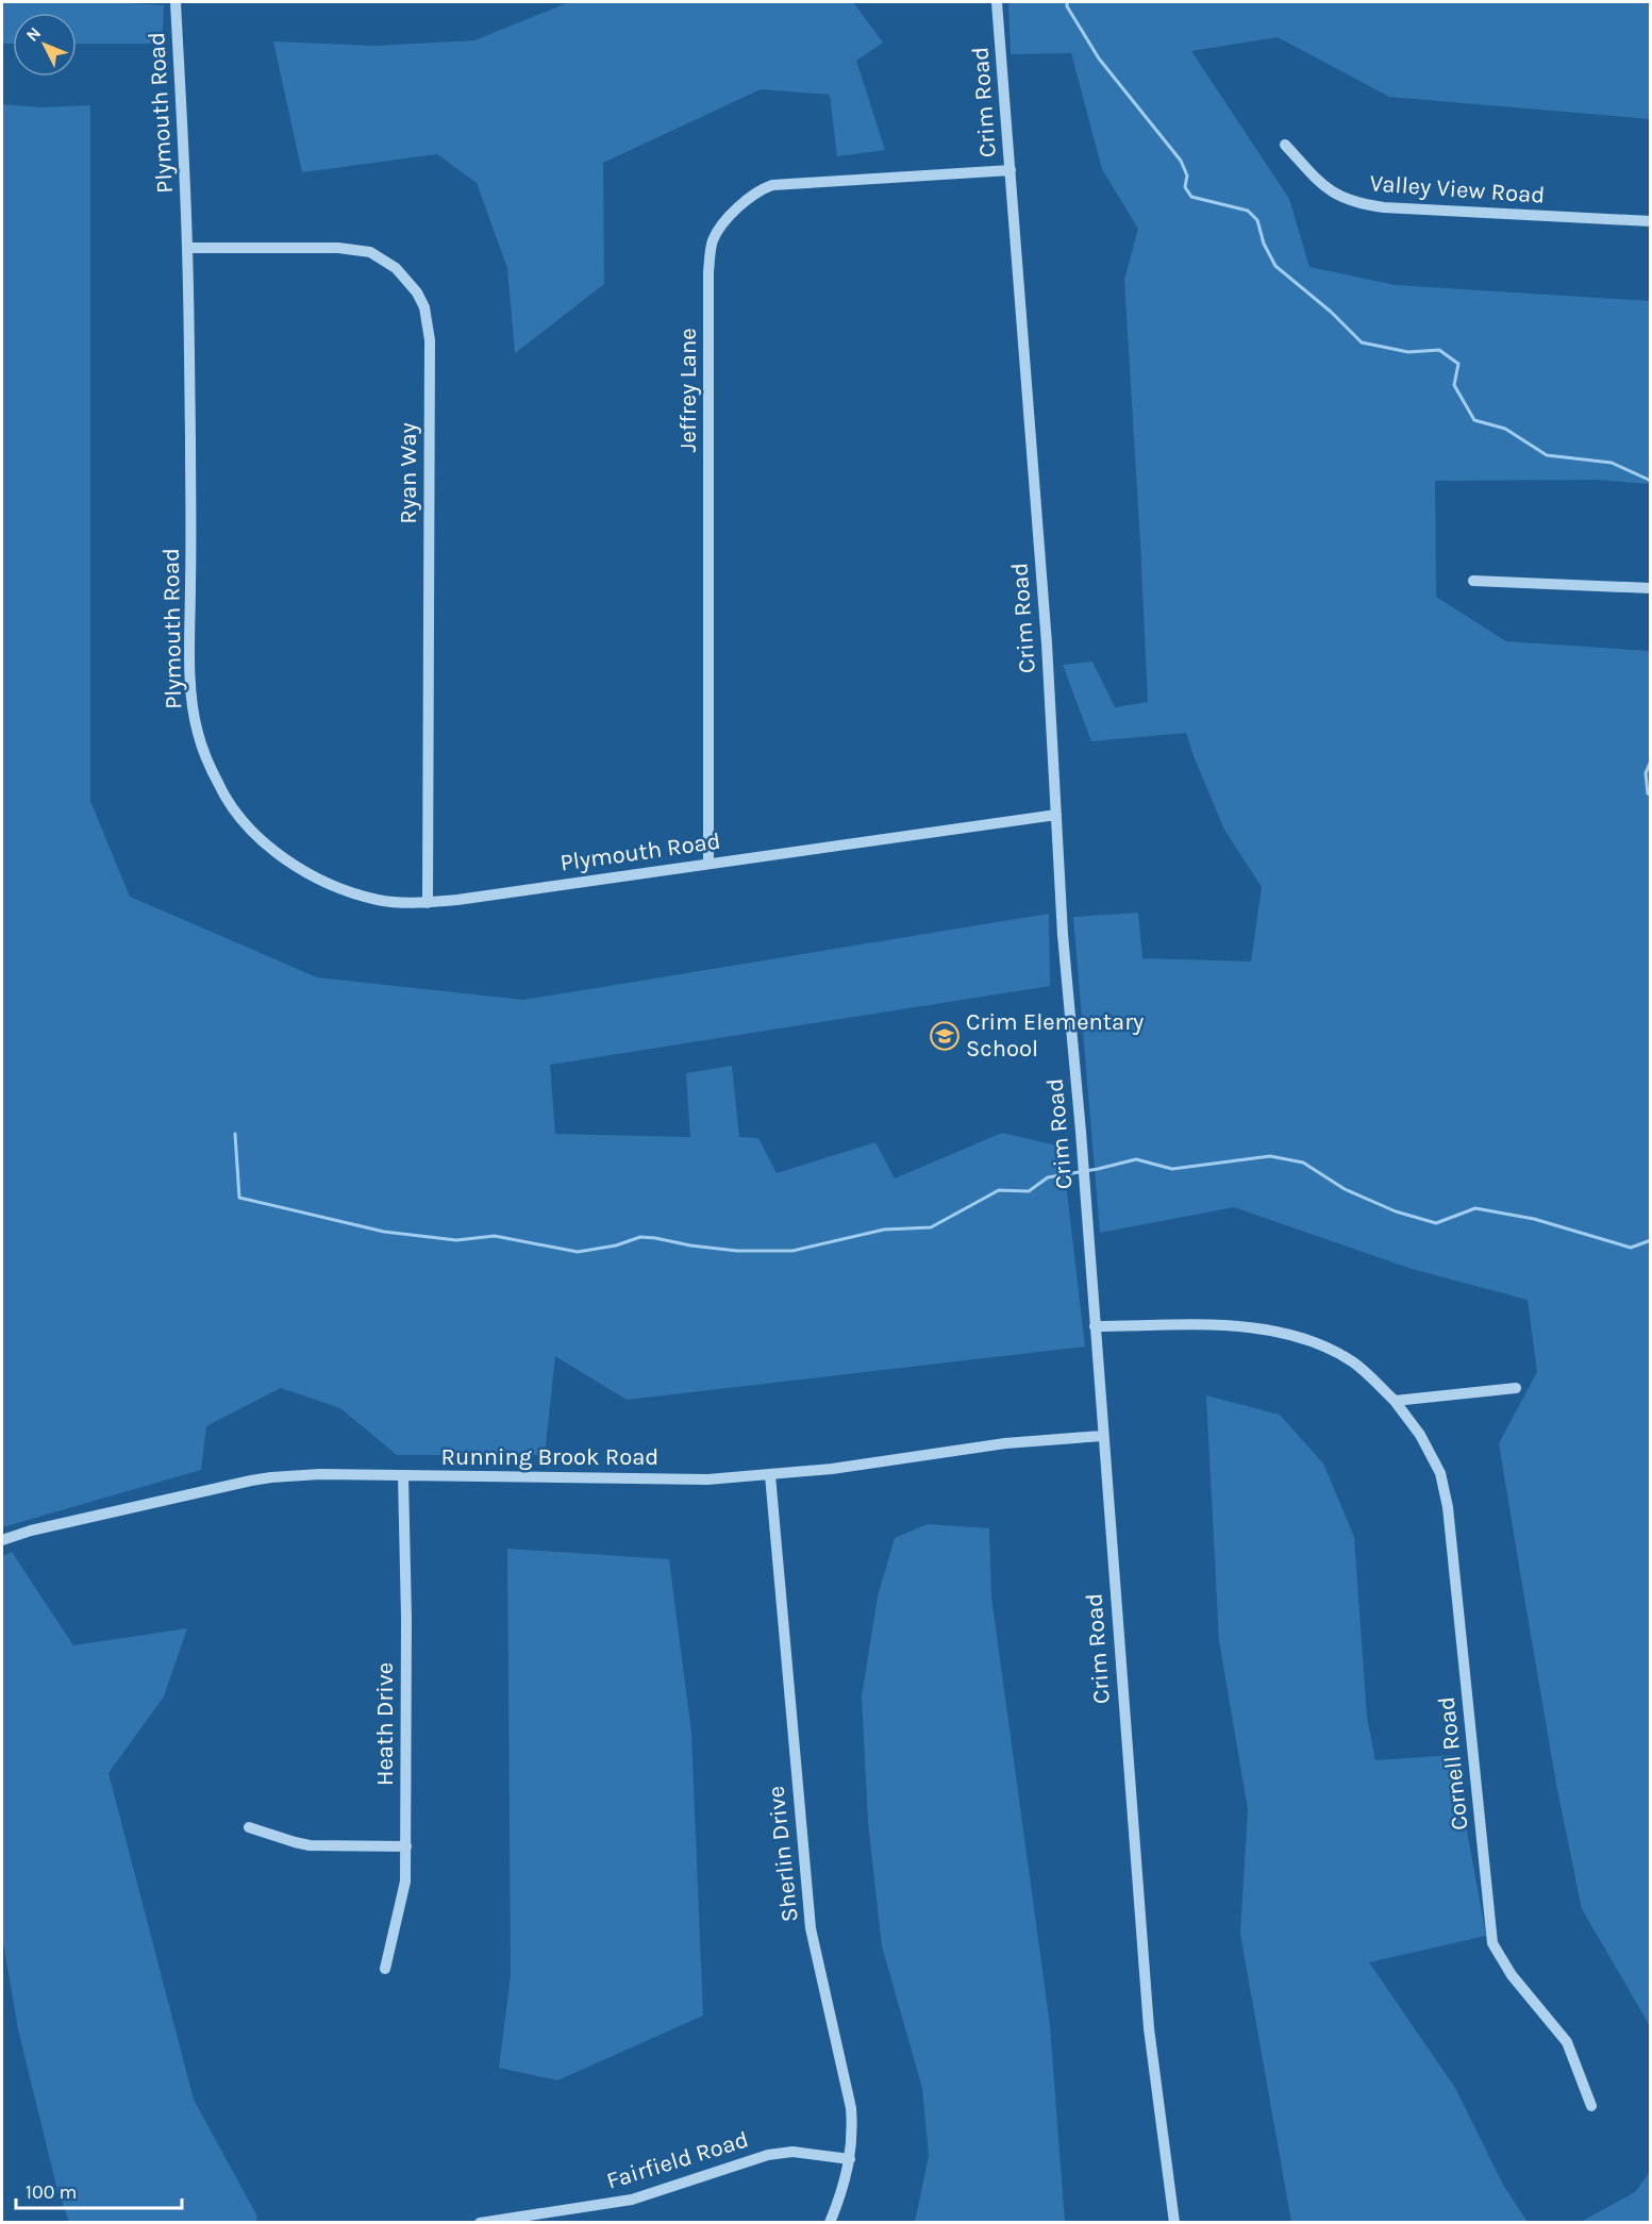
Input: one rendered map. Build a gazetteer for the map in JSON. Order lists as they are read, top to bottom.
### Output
{
  "streets": {
    "street": [
      "Crim Road",
      "Plymouth Road",
      "Valley View Road",
      "Jeffrey Lane",
      "Ryan Way",
      "Running Brook Road",
      "Heath Drive",
      "Cornell Road",
      "Sherlin Drive",
      "Fairfield Road"
    ]
  },
  "crossings": [
    ["Crim Road", "Plymouth Road"],
    ["Crim Road", "Jeffrey Lane"],
    ["Crim Road", "Running Brook Road"],
    ["Crim Road", "Cornell Road"],
    ["Plymouth Road", "Jeffrey Lane"],
    ["Plymouth Road", "Ryan Way"],
    ["Running Brook Road", "Heath Drive"],
    ["Running Brook Road", "Sherlin Drive"],
    ["Sherlin Drive", "Fairfield Road"]
  ],
  "places": {
    "school or university": ["Crim Elementary School"]
  },
  "scale_bar": "100 m",
  "north": "top left"
}
